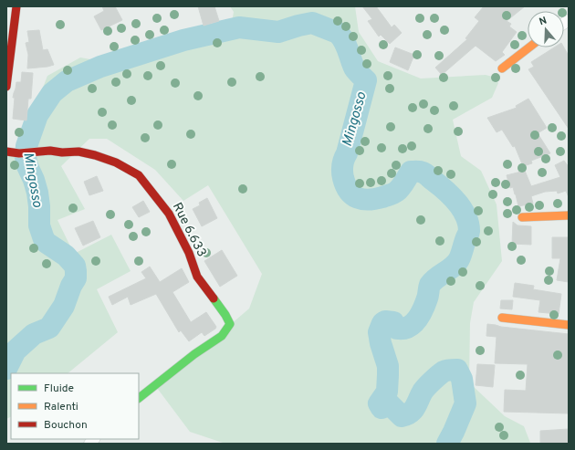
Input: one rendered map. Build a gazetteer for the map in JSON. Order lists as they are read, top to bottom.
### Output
{
  "streets": {
    "street": ["Rue 6.633"]
  },
  "water": ["Mingosso"],
  "legend": ["Fluide", "Ralenti", "Bouchon"],
  "north": "top"
}
